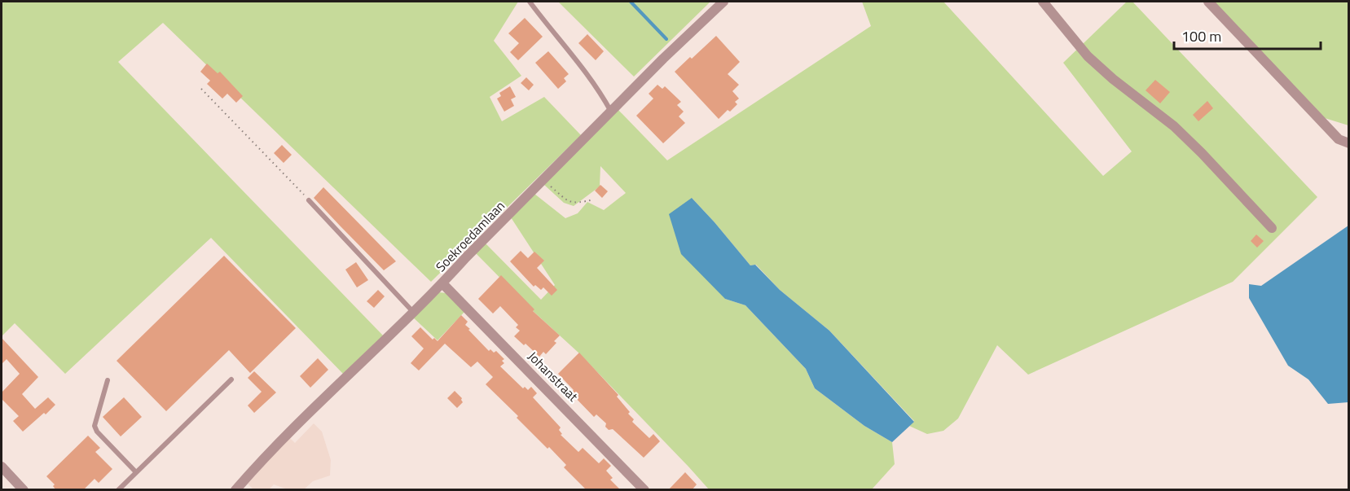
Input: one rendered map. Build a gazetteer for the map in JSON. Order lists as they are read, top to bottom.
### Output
{
  "streets": {
    "street": ["Soekroedamlaan", "Johanstraat"]
  },
  "crossings": [
    ["Soekroedamlaan", "Johanstraat"]
  ],
  "scale_bar": "100 m"
}
